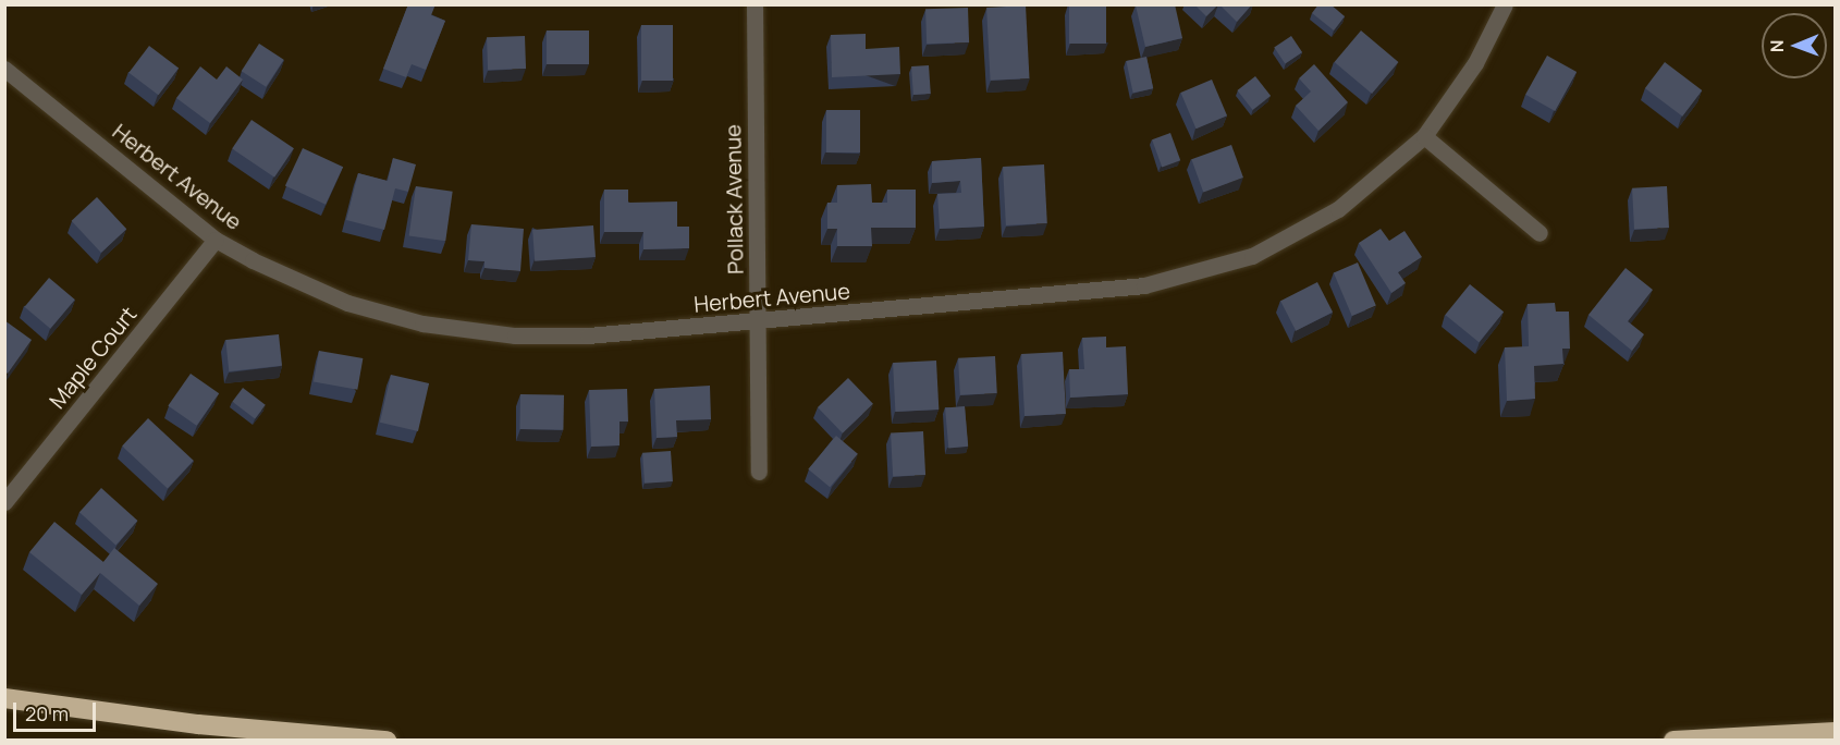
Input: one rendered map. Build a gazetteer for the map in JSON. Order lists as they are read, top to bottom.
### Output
{
  "streets": {
    "street": ["Herbert Avenue", "Pollack Avenue", "Maple Court"]
  },
  "crossings": [
    ["Herbert Avenue", "Pollack Avenue"],
    ["Herbert Avenue", "Maple Court"]
  ],
  "scale_bar": "20 m",
  "north": "left"
}
